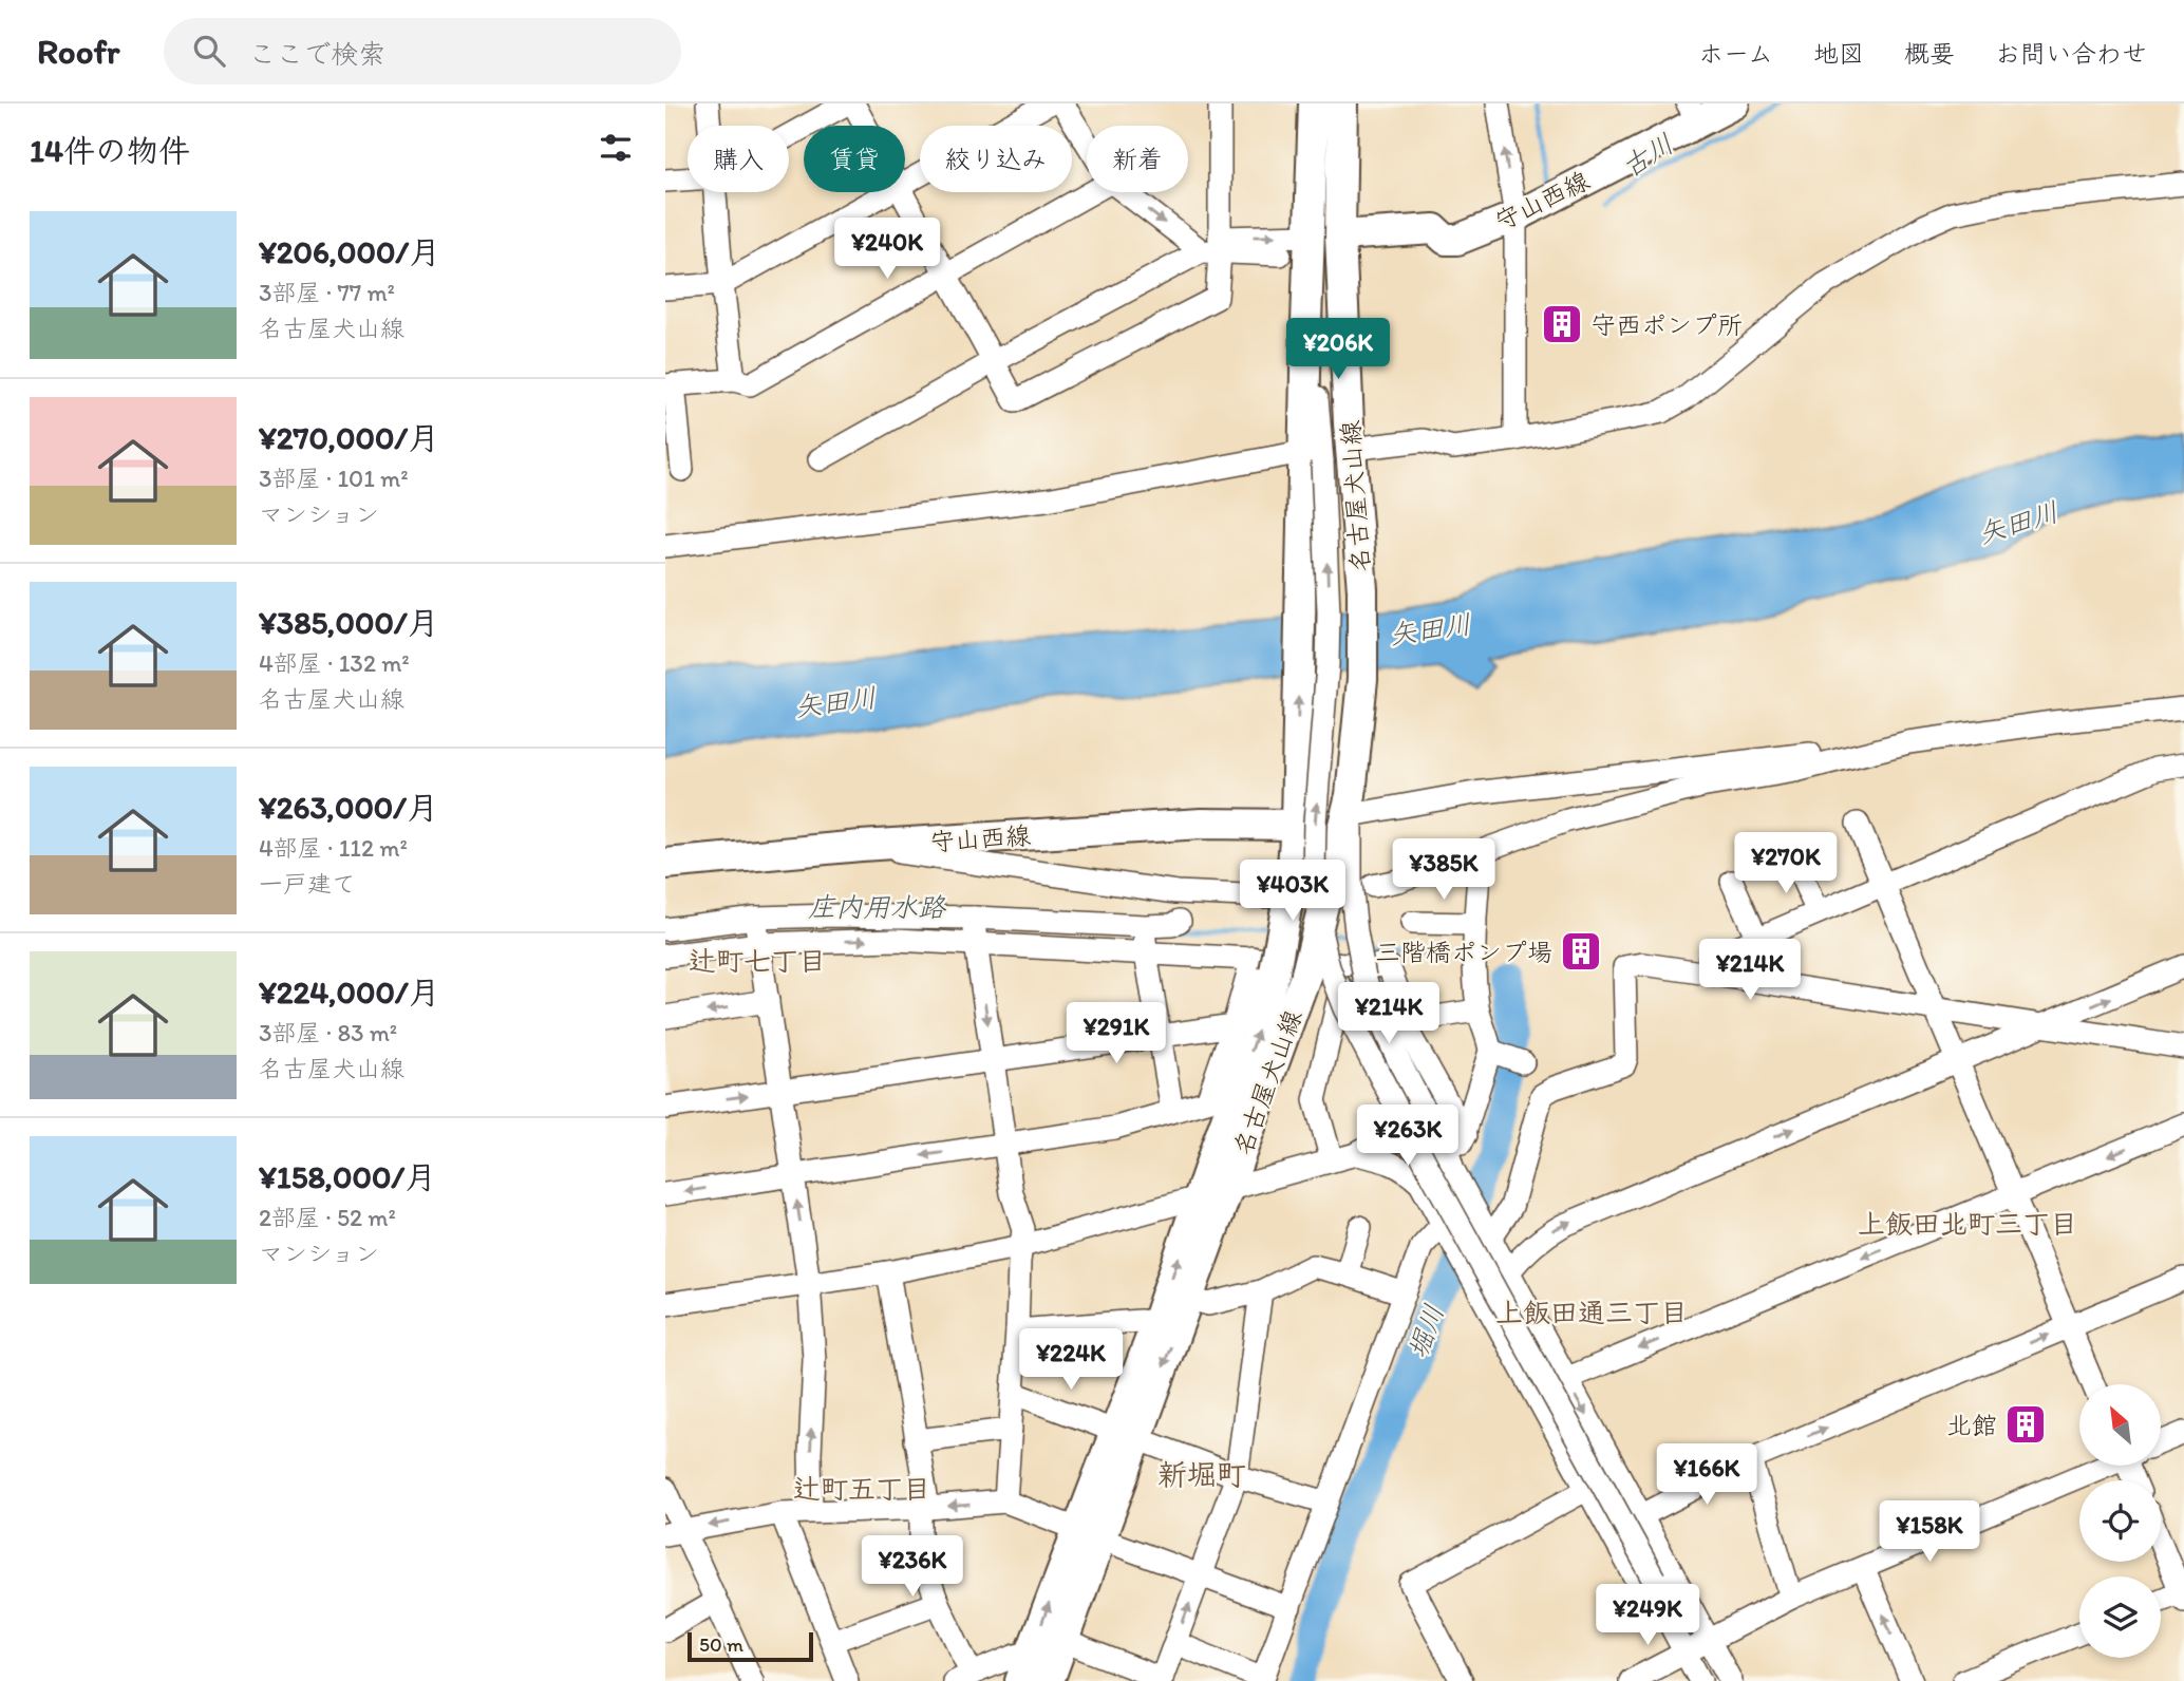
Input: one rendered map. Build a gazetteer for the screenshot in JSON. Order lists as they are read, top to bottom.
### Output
{
  "streets": {
    "main road": ["守山西線", "名古屋犬山線"]
  },
  "crossings": [
    ["守山西線", "名古屋犬山線"]
  ],
  "districts": [
    "辻町七丁目",
    "上飯田北町三丁目",
    "上飯田通三丁目",
    "新堀町",
    "辻町五丁目"
  ],
  "water": [
    "古川",
    "矢田川",
    "庄内用水路",
    "堀川"
  ],
  "places": {
    "building": ["守西ポンプ所", "三階橋ポンプ場", "北館"]
  },
  "scale_bar": "50 m",
  "north": "top left",
  "page": {
    "header": "Roofr",
    "search": "ここで検索",
    "nav": [
      "ホーム",
      "地図",
      "概要",
      "お問い合わせ"
    ],
    "heading": "14件の物件",
    "chip": [
      "購入",
      "賃貸",
      "絞り込み",
      "新着"
    ],
    "list": [
      {
        "name": "¥206,000/月",
        "note": "3部屋 · 77 m² · 名古屋犬山線"
      },
      {
        "name": "¥270,000/月",
        "note": "3部屋 · 101 m² · マンション"
      },
      {
        "name": "¥385,000/月",
        "note": "4部屋 · 132 m² · 名古屋犬山線"
      },
      {
        "name": "¥263,000/月",
        "note": "4部屋 · 112 m² · 一戸建て"
      },
      {
        "name": "¥224,000/月",
        "note": "3部屋 · 83 m² · 名古屋犬山線"
      },
      {
        "name": "¥158,000/月",
        "note": "2部屋 · 52 m² · マンション"
      }
    ],
    "price": [
      "¥240K",
      "¥206K",
      "¥270K",
      "¥385K",
      "¥403K",
      "¥214K",
      "¥214K",
      "¥291K",
      "¥263K",
      "¥224K",
      "¥166K",
      "¥158K",
      "¥236K",
      "¥249K"
    ],
    "scale": "50 m"
  }
}
